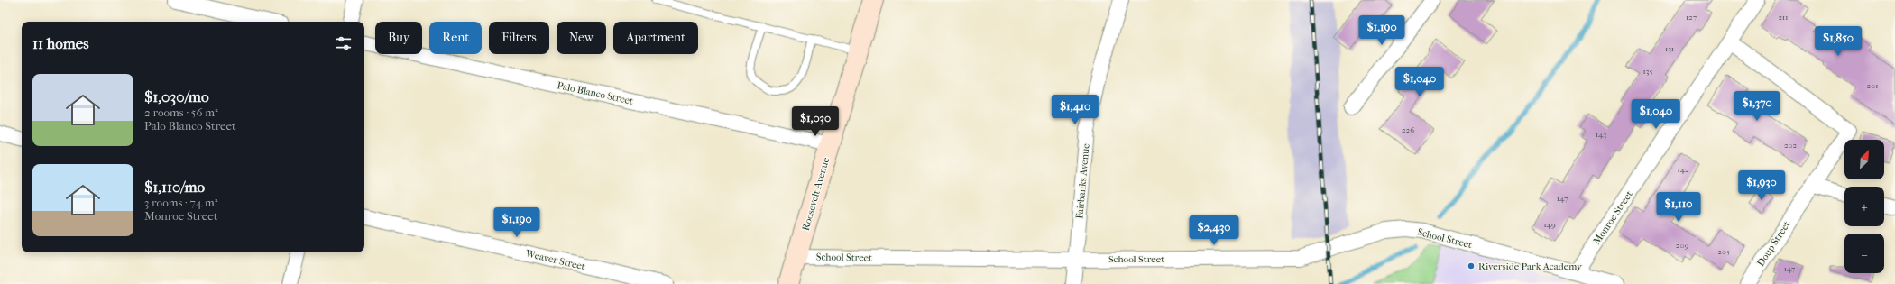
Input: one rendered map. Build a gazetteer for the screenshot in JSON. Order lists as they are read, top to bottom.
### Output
{
  "streets": {
    "main road": ["Roosevelt Avenue"],
    "street": [
      "Palo Blanco Street",
      "Fairbanks Avenue",
      "Monroe Street",
      "School Street",
      "Doup Street",
      "Weaver Street"
    ]
  },
  "crossings": [
    ["Palo Blanco Street", "Roosevelt Avenue"],
    ["Fairbanks Avenue", "School Street"],
    ["Roosevelt Avenue", "School Street"],
    ["Monroe Street", "School Street"],
    ["Monroe Street", "Doup Street"]
  ],
  "places": ["Riverside Park Academy"],
  "house_numbers": [
    "127",
    "211",
    "131",
    "135",
    "201",
    "226",
    "143",
    "202",
    "142",
    "147",
    "149",
    "209",
    "205",
    "147"
  ],
  "north": "top right",
  "page": {
    "price": [
      "$1,190",
      "$1,850",
      "$1,040",
      "$1,370",
      "$1,410",
      "$1,040",
      "$1,030",
      "$1,930",
      "$1,110",
      "$1,190",
      "$2,430"
    ],
    "chip": [
      "Buy",
      "Rent",
      "Filters",
      "New",
      "Apartment"
    ],
    "heading": "11 homes",
    "list": [
      {
        "name": "$1,030/mo",
        "note": "2 rooms · 56 m² · Palo Blanco Street"
      },
      {
        "name": "$1,110/mo",
        "note": "3 rooms · 74 m² · Monroe Street"
      }
    ],
    "map_buttons": ["+", "−"]
  }
}
